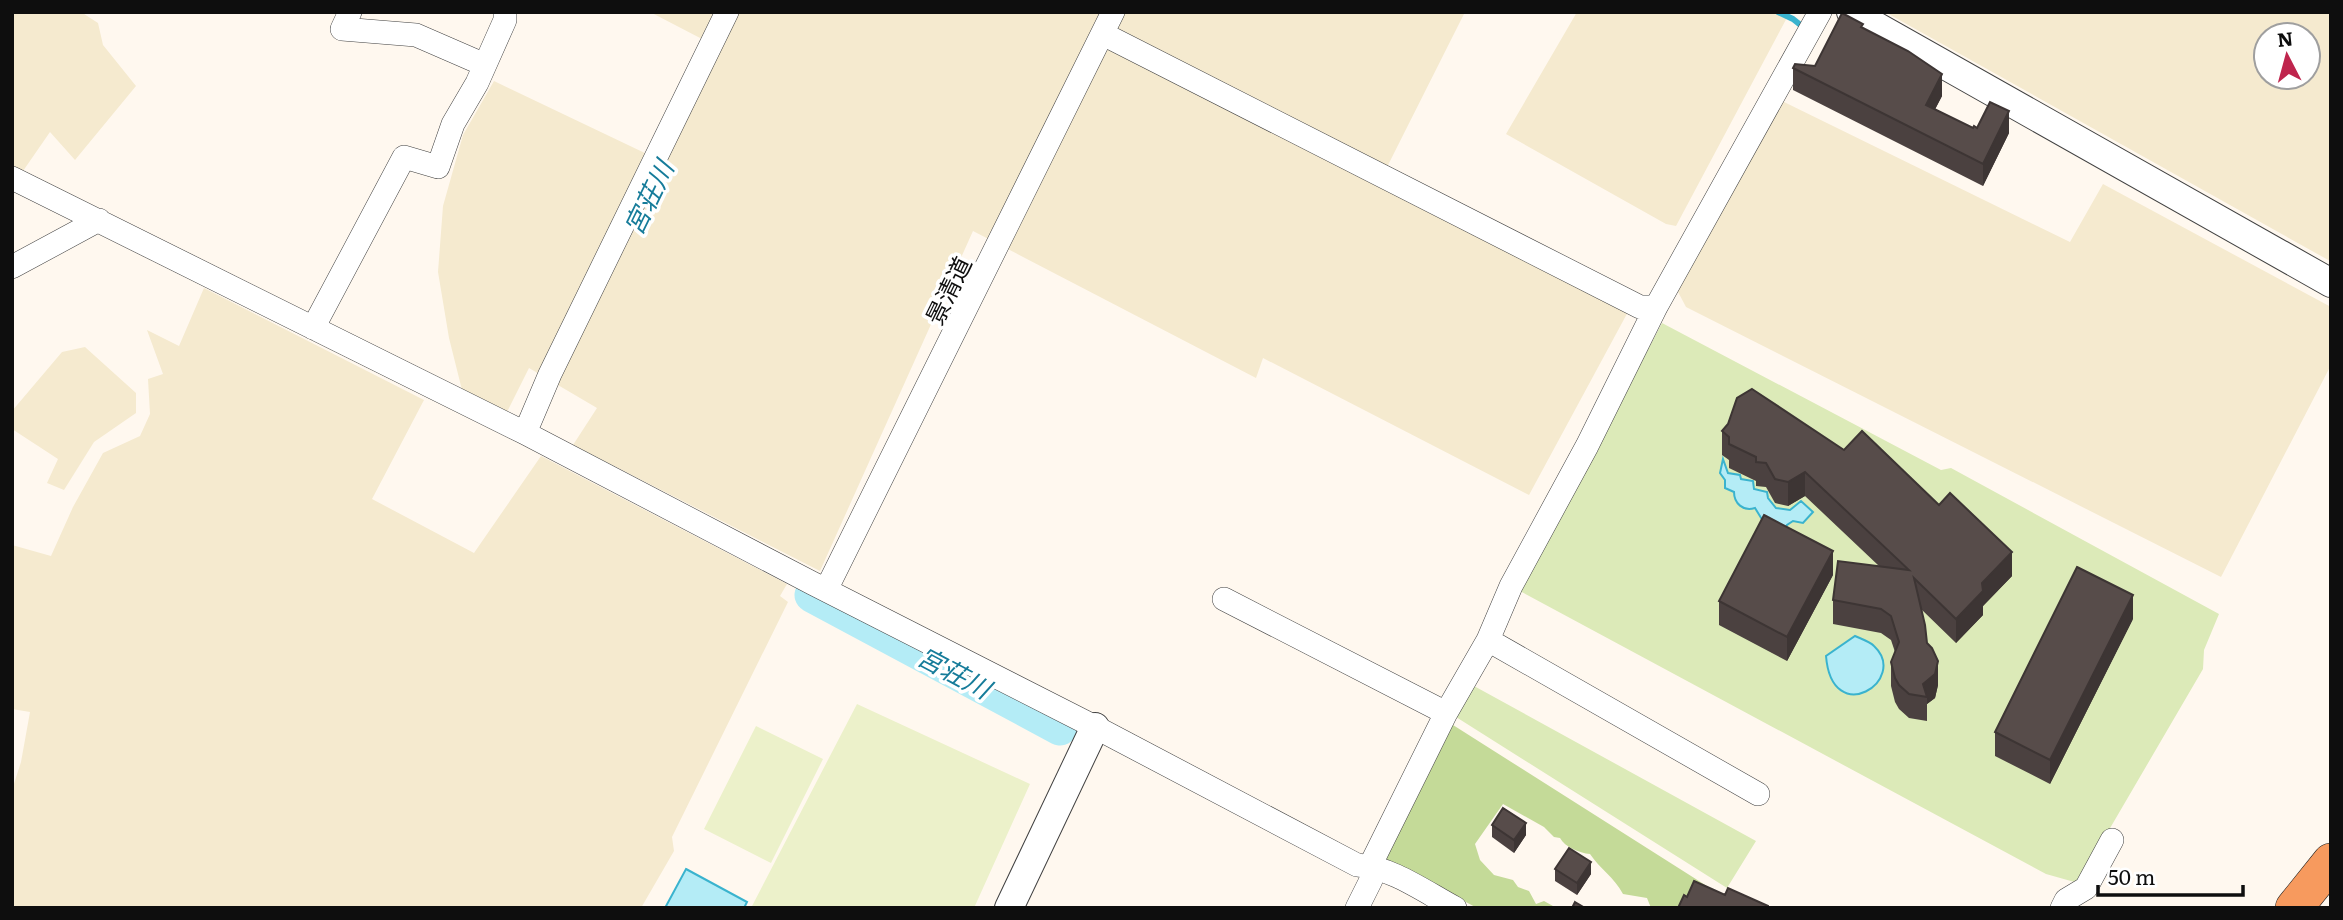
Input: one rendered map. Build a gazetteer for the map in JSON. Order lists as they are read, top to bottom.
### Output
{
  "streets": {
    "street": ["景清道"]
  },
  "water": ["宮荘川"],
  "scale_bar": "50 m",
  "north": "top"
}
